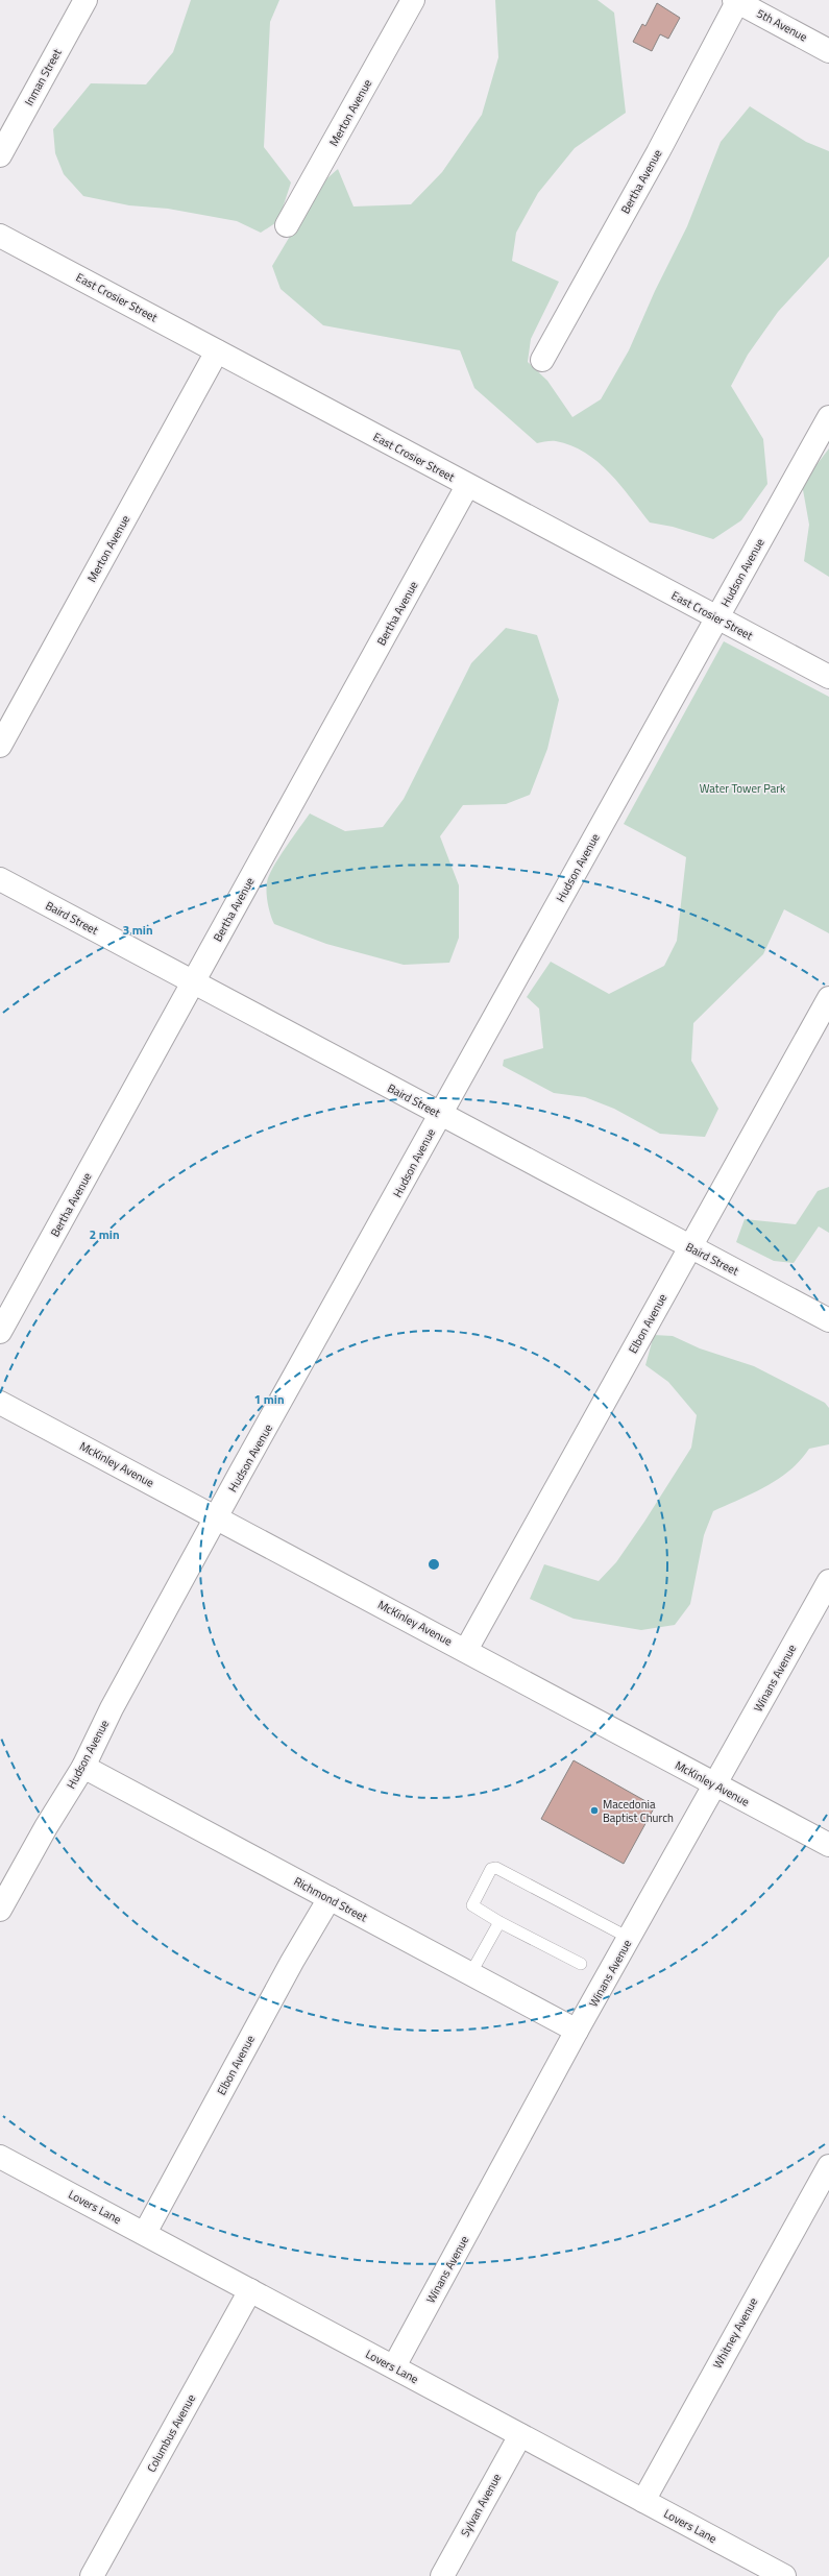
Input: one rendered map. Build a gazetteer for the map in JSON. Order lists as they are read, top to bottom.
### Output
{
  "streets": {
    "street": [
      "5th Avenue",
      "Inman Street",
      "Merton Avenue",
      "Bertha Avenue",
      "East Crosier Street",
      "Hudson Avenue",
      "Baird Street",
      "Elbon Avenue",
      "McKinley Avenue",
      "Winans Avenue",
      "Richmond Street",
      "Lovers Lane",
      "Whitney Avenue",
      "Columbus Avenue",
      "Sylvan Avenue"
    ]
  },
  "crossings": [
    ["5th Avenue", "Bertha Avenue"],
    ["Merton Avenue", "East Crosier Street"],
    ["Bertha Avenue", "East Crosier Street"],
    ["Bertha Avenue", "Baird Street"],
    ["East Crosier Street", "Hudson Avenue"],
    ["Hudson Avenue", "Baird Street"],
    ["Hudson Avenue", "McKinley Avenue"],
    ["Hudson Avenue", "Richmond Street"],
    ["Baird Street", "Elbon Avenue"],
    ["Elbon Avenue", "McKinley Avenue"],
    ["Elbon Avenue", "Richmond Street"],
    ["Elbon Avenue", "Lovers Lane"],
    ["McKinley Avenue", "Winans Avenue"],
    ["Winans Avenue", "Richmond Street"],
    ["Winans Avenue", "Lovers Lane"],
    ["Lovers Lane", "Whitney Avenue"],
    ["Lovers Lane", "Columbus Avenue"],
    ["Lovers Lane", "Sylvan Avenue"]
  ],
  "parks": ["Water Tower Park"],
  "places": ["Macedonia Baptist Church"],
  "rings": ["3 min", "2 min", "1 min"]
}
